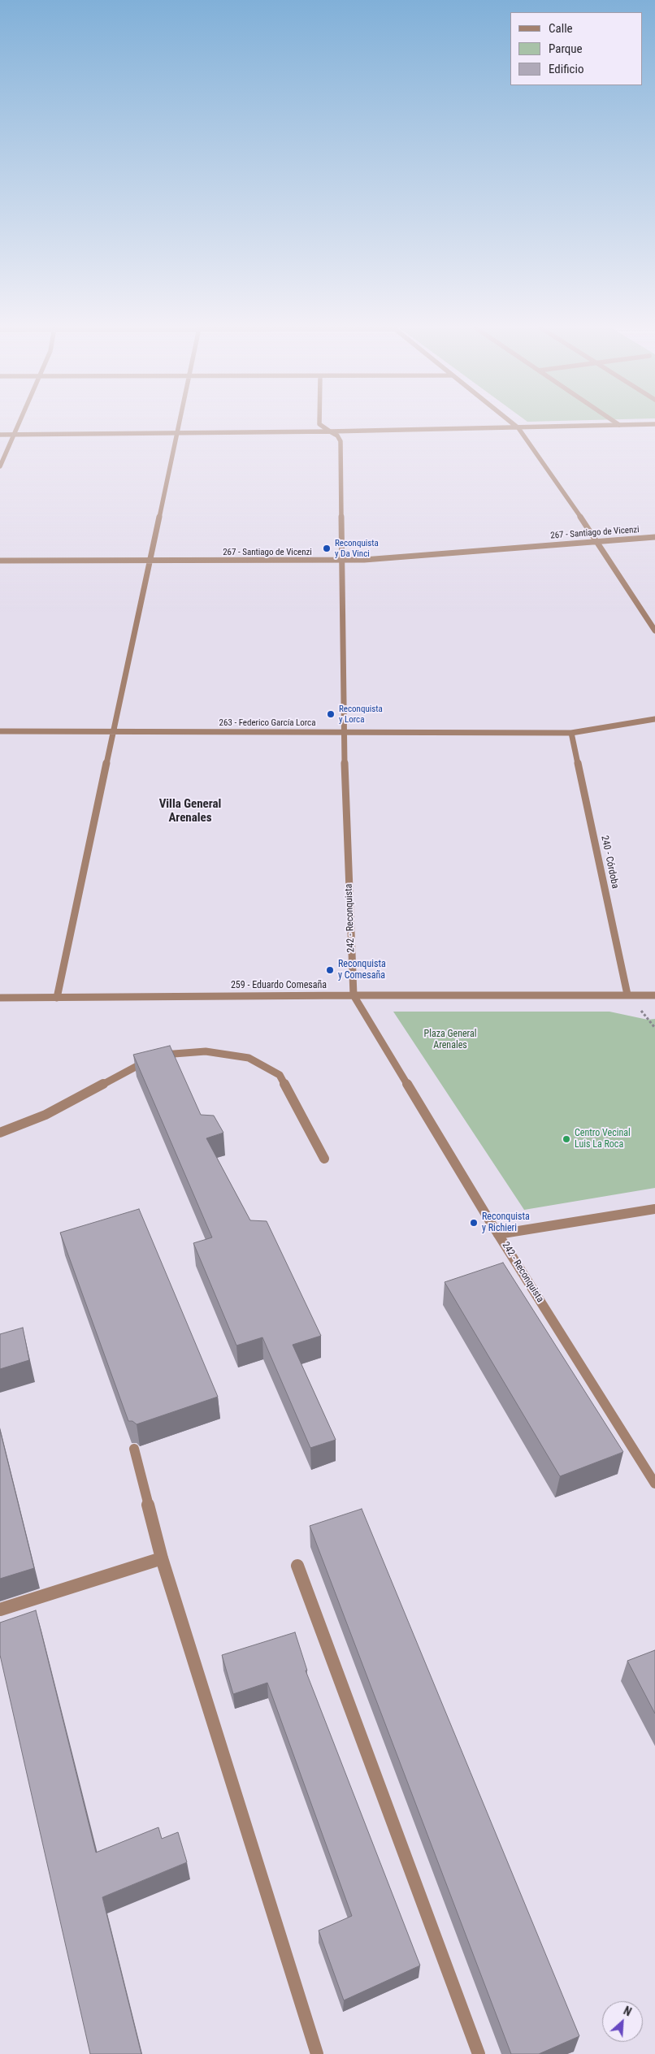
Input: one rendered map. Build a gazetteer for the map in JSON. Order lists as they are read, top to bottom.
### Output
{
  "streets": {
    "street": [
      "267 - Santiago de Vicenzi",
      "263 - Federico García Lorca",
      "240 - Córdoba",
      "242 - Reconquista",
      "259 - Eduardo Comesaña"
    ]
  },
  "crossings": [
    ["267 - Santiago de Vicenzi", "242 - Reconquista"],
    ["263 - Federico García Lorca", "240 - Córdoba"],
    ["263 - Federico García Lorca", "242 - Reconquista"],
    ["240 - Córdoba", "259 - Eduardo Comesaña"],
    ["242 - Reconquista", "259 - Eduardo Comesaña"]
  ],
  "districts": ["Villa General Arenales"],
  "parks": ["Plaza General Arenales"],
  "places": [
    "Reconquista y Da Vinci",
    "Reconquista y Lorca",
    "Reconquista y Comesaña",
    "Centro Vecinal Luis La Roca",
    "Reconquista y Richieri"
  ],
  "legend": ["Calle", "Parque", "Edificio"],
  "north": "top right"
}
